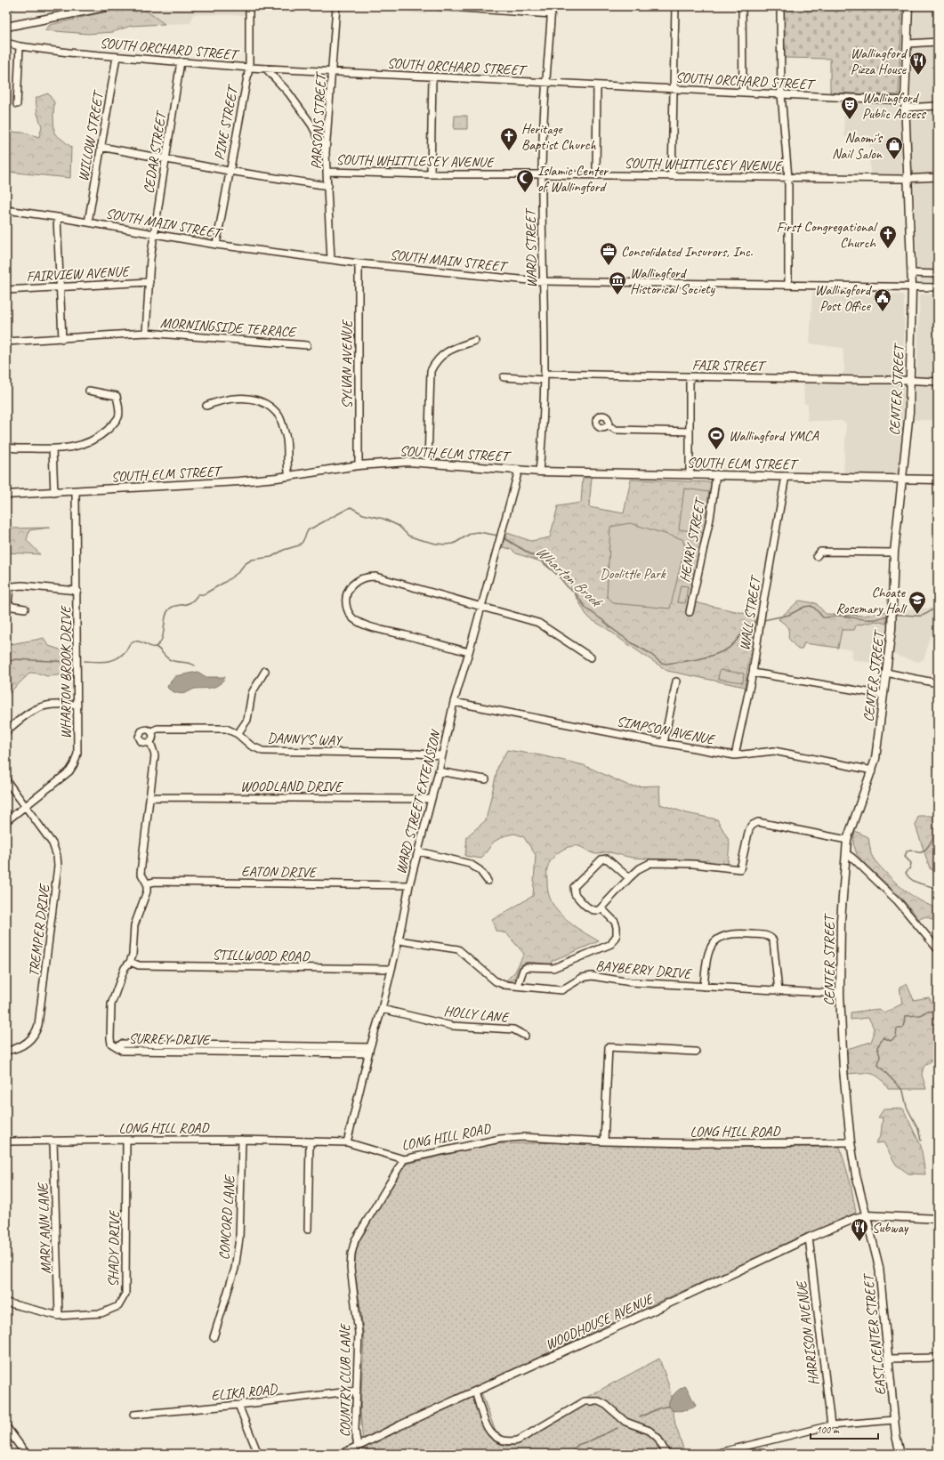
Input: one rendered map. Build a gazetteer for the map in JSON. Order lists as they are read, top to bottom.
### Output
{
  "streets": {
    "main road": [
      "CENTER STREET",
      "SOUTH ELM STREET",
      "WOODHOUSE AVENUE",
      "EAST CENTER STREET"
    ],
    "street": [
      "SOUTH ORCHARD STREET",
      "PARSONS STREET",
      "PINE STREET",
      "WILLOW STREET",
      "CEDAR STREET",
      "SOUTH WHITTLESEY AVENUE",
      "SOUTH MAIN STREET",
      "WARD STREET",
      "FAIRVIEW AVENUE",
      "MORNINGSIDE TERRACE",
      "SYLVAN AVENUE",
      "FAIR STREET",
      "HENRY STREET",
      "WALL STREET",
      "WHARTON BROOK DRIVE",
      "SIMPSON AVENUE",
      "DANNY'S WAY",
      "WOODLAND DRIVE",
      "WARD STREET EXTENSION",
      "EATON DRIVE",
      "TREMPER DRIVE",
      "STILLWOOD ROAD",
      "BAYBERRY DRIVE",
      "HOLLY LANE",
      "SURREY DRIVE",
      "LONG HILL ROAD",
      "CONCORD LANE",
      "MARY ANN LANE",
      "SHADY DRIVE",
      "HARRISON AVENUE",
      "COUNTRY CLUB LANE",
      "ELIKA ROAD"
    ]
  },
  "crossings": [
    ["SOUTH ORCHARD STREET", "PARSONS STREET"],
    ["SOUTH ORCHARD STREET", "PINE STREET"],
    ["SOUTH ORCHARD STREET", "WILLOW STREET"],
    ["SOUTH ORCHARD STREET", "CEDAR STREET"],
    ["SOUTH ORCHARD STREET", "WARD STREET"],
    ["SOUTH ORCHARD STREET", "CENTER STREET"],
    ["PARSONS STREET", "SOUTH WHITTLESEY AVENUE"],
    ["PARSONS STREET", "SOUTH MAIN STREET"],
    ["PINE STREET", "SOUTH MAIN STREET"],
    ["WILLOW STREET", "SOUTH MAIN STREET"],
    ["CEDAR STREET", "SOUTH MAIN STREET"],
    ["CEDAR STREET", "FAIRVIEW AVENUE"],
    ["CEDAR STREET", "MORNINGSIDE TERRACE"],
    ["SOUTH WHITTLESEY AVENUE", "WARD STREET"],
    ["SOUTH WHITTLESEY AVENUE", "CENTER STREET"],
    ["SOUTH MAIN STREET", "WARD STREET"],
    ["SOUTH MAIN STREET", "SYLVAN AVENUE"],
    ["SOUTH MAIN STREET", "CENTER STREET"],
    ["WARD STREET", "FAIR STREET"],
    ["WARD STREET", "SOUTH ELM STREET"],
    ["SYLVAN AVENUE", "SOUTH ELM STREET"],
    ["FAIR STREET", "CENTER STREET"],
    ["CENTER STREET", "SOUTH ELM STREET"],
    ["CENTER STREET", "SIMPSON AVENUE"],
    ["CENTER STREET", "BAYBERRY DRIVE"],
    ["CENTER STREET", "LONG HILL ROAD"],
    ["CENTER STREET", "WOODHOUSE AVENUE"],
    ["CENTER STREET", "EAST CENTER STREET"],
    ["SOUTH ELM STREET", "HENRY STREET"],
    ["SOUTH ELM STREET", "WALL STREET"],
    ["SOUTH ELM STREET", "WHARTON BROOK DRIVE"],
    ["SOUTH ELM STREET", "WARD STREET EXTENSION"],
    ["WALL STREET", "SIMPSON AVENUE"],
    ["WHARTON BROOK DRIVE", "TREMPER DRIVE"],
    ["SIMPSON AVENUE", "WARD STREET EXTENSION"],
    ["DANNY'S WAY", "WARD STREET EXTENSION"],
    ["WOODLAND DRIVE", "WARD STREET EXTENSION"],
    ["WARD STREET EXTENSION", "EATON DRIVE"],
    ["WARD STREET EXTENSION", "STILLWOOD ROAD"],
    ["WARD STREET EXTENSION", "BAYBERRY DRIVE"],
    ["WARD STREET EXTENSION", "HOLLY LANE"],
    ["WARD STREET EXTENSION", "SURREY DRIVE"],
    ["WARD STREET EXTENSION", "LONG HILL ROAD"],
    ["STILLWOOD ROAD", "SURREY DRIVE"],
    ["LONG HILL ROAD", "CONCORD LANE"],
    ["LONG HILL ROAD", "MARY ANN LANE"],
    ["LONG HILL ROAD", "SHADY DRIVE"],
    ["LONG HILL ROAD", "COUNTRY CLUB LANE"],
    ["MARY ANN LANE", "SHADY DRIVE"],
    ["WOODHOUSE AVENUE", "HARRISON AVENUE"],
    ["WOODHOUSE AVENUE", "EAST CENTER STREET"],
    ["WOODHOUSE AVENUE", "COUNTRY CLUB LANE"],
    ["COUNTRY CLUB LANE", "ELIKA ROAD"]
  ],
  "water": ["Wharton Brook"],
  "parks": ["Doolittle Park"],
  "places": {
    "restaurant": ["Wallingford Pizza House", "Subway"],
    "theatre": ["Wallingford Public Access"],
    "church": ["Heritage Baptist Church", "First Congregational Church"],
    "shop": ["Naomi's Nail Salon"],
    "mosque": ["Islamic Center of Wallingford"],
    "office": ["Consolidated Insurors, Inc."],
    "museum": ["Wallingford Historical Society"],
    "public building": ["Wallingford Post Office"],
    "sports": ["Wallingford YMCA"],
    "school or university": ["Choate Rosemary Hall"]
  },
  "scale_bar": "100 m"
}
